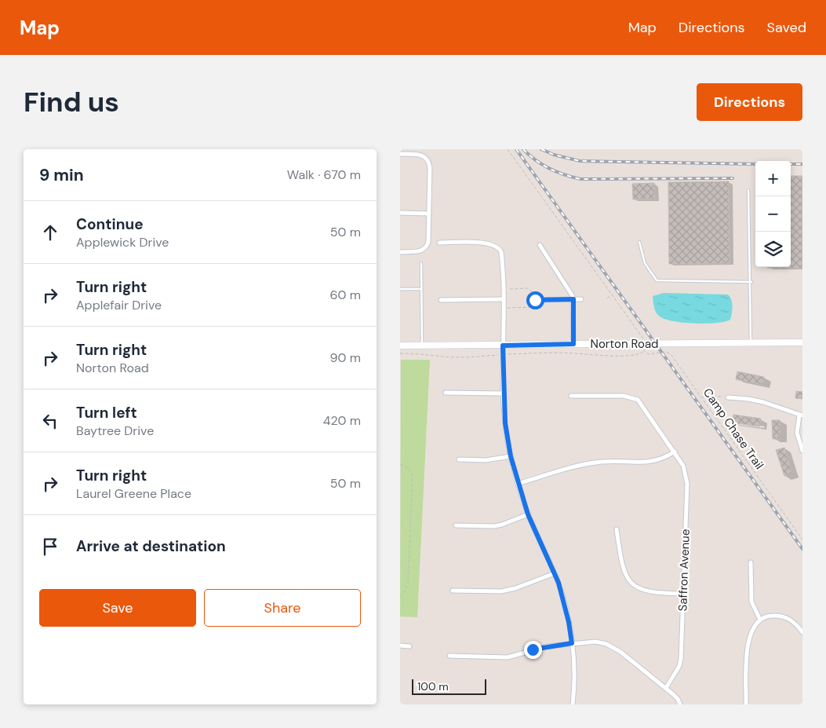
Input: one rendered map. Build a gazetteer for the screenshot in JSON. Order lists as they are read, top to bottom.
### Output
{
  "streets": {
    "main road": ["Norton Road"],
    "street": ["Saffron Avenue"],
    "path": ["Camp Chase Trail"]
  },
  "scale_bar": "100 m",
  "page": {
    "header": "Map",
    "nav": ["Map", "Directions", "Saved"],
    "buttons": [
      "Directions",
      ["Save", "Share"]
    ],
    "title": "Find us",
    "heading": ["9 min", "Walk · 670 m"],
    "map_buttons": ["+", "−"],
    "list": [
      ["Continue", "Applewick Drive", "50 m"],
      ["Turn right", "Applefair Drive", "60 m"],
      ["Turn right", "Norton Road", "90 m"],
      ["Turn left", "Baytree Drive", "420 m"],
      ["Turn right", "Laurel Greene Place", "50 m"],
      "Arrive at destination"
    ],
    "scale": "100 m"
  }
}
